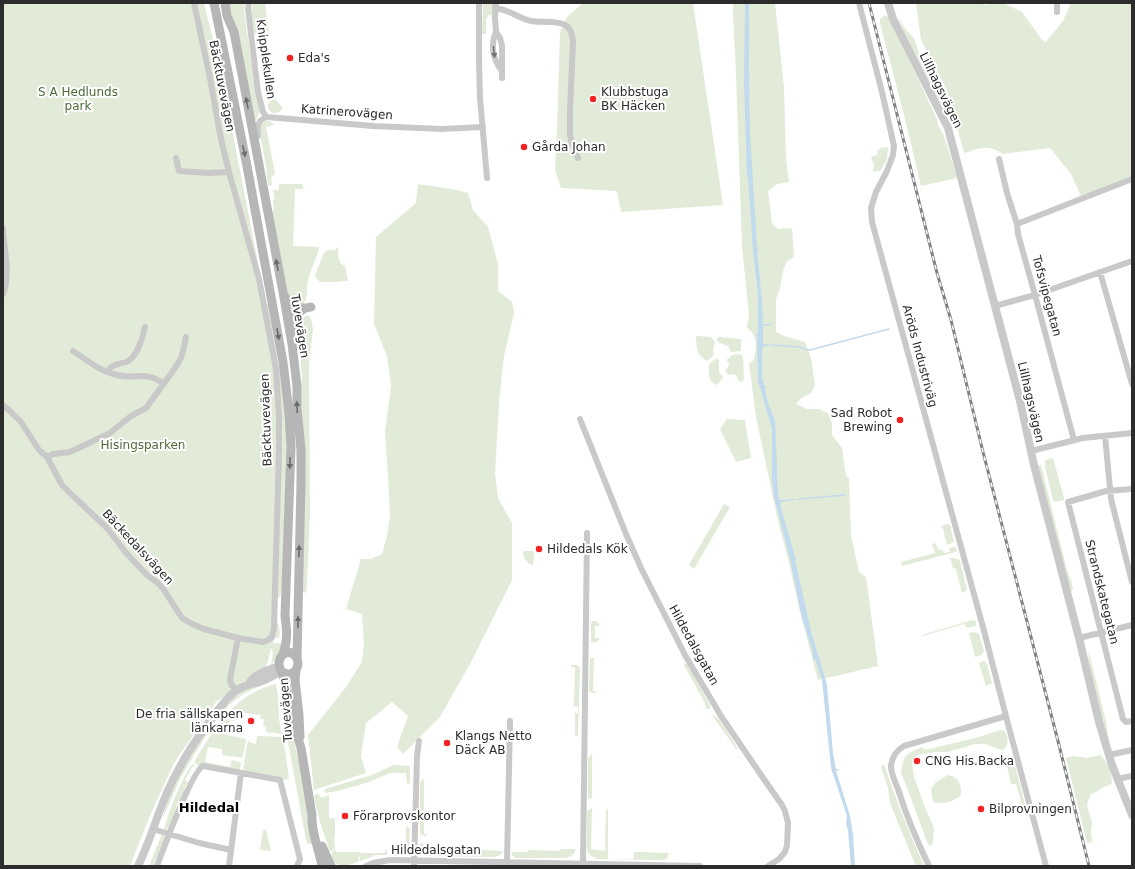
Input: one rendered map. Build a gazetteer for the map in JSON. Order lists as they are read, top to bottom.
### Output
{
  "streets": {
    "main road": ["Tuvevägen"],
    "street": [
      "Knipplekullen",
      "Bäcktuvevägen",
      "Lillhagsvägen",
      "Katrinerovägen",
      "Tofsvipegatan",
      "Aröds Industriväg",
      "Bäckedalsvägen",
      "Strandskategatan",
      "Hildedalsgatan"
    ]
  },
  "crossings": [
    ["Knipplekullen", "Katrinerovägen"],
    ["Bäcktuvevägen", "Bäckedalsvägen"]
  ],
  "districts": ["Hildedal"],
  "parks": ["S A Hedlunds park", "Hisingsparken"],
  "places": [
    "Eda's",
    "Klubbstuga BK Häcken",
    "Gårda Johan",
    "Sad Robot Brewing",
    "Hildedals Kök",
    "De fria sällskapen länkarna",
    "Klangs Netto Däck AB",
    "CNG His.Backa",
    "Bilprovningen",
    "Förarprovskontor"
  ]
}
